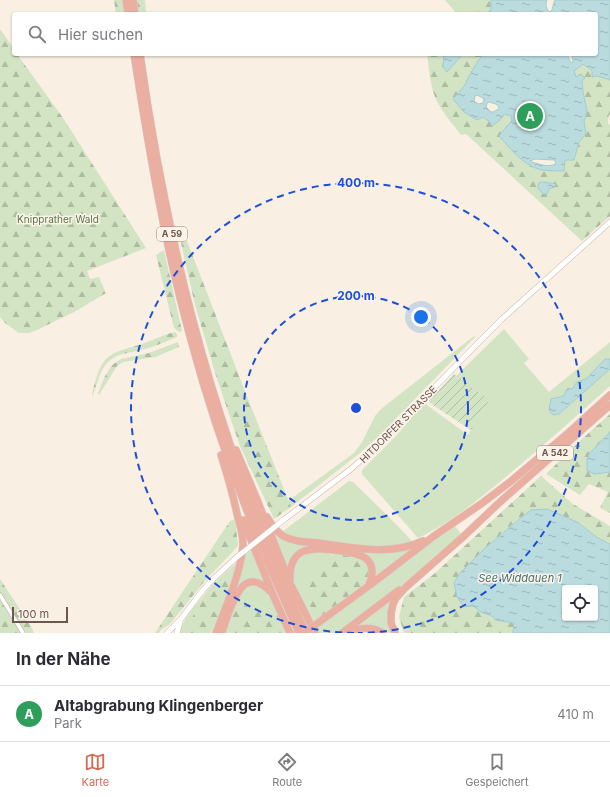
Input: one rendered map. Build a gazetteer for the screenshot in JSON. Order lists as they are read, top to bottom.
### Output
{
  "streets": {
    "highway": ["A 59", "A 542"],
    "main road": ["HITDORFER STRASSE"]
  },
  "crossings": [
    ["A 59", "A 542"]
  ],
  "water": ["See Widdauen 1"],
  "parks": ["Knipprather Wald"],
  "scale_bar": "100 m",
  "page": {
    "search": "Hier suchen",
    "pins": "A",
    "scale": "100 m",
    "heading": "In der Nähe",
    "list": [
      {
        "mark": "A",
        "name": "Altabgrabung Klingenberger",
        "note": "Park",
        "value": "410 m"
      }
    ],
    "nav": ["Karte", "Route", "Gespeichert"]
  },
  "rings": ["400 m", "200 m"]
}
